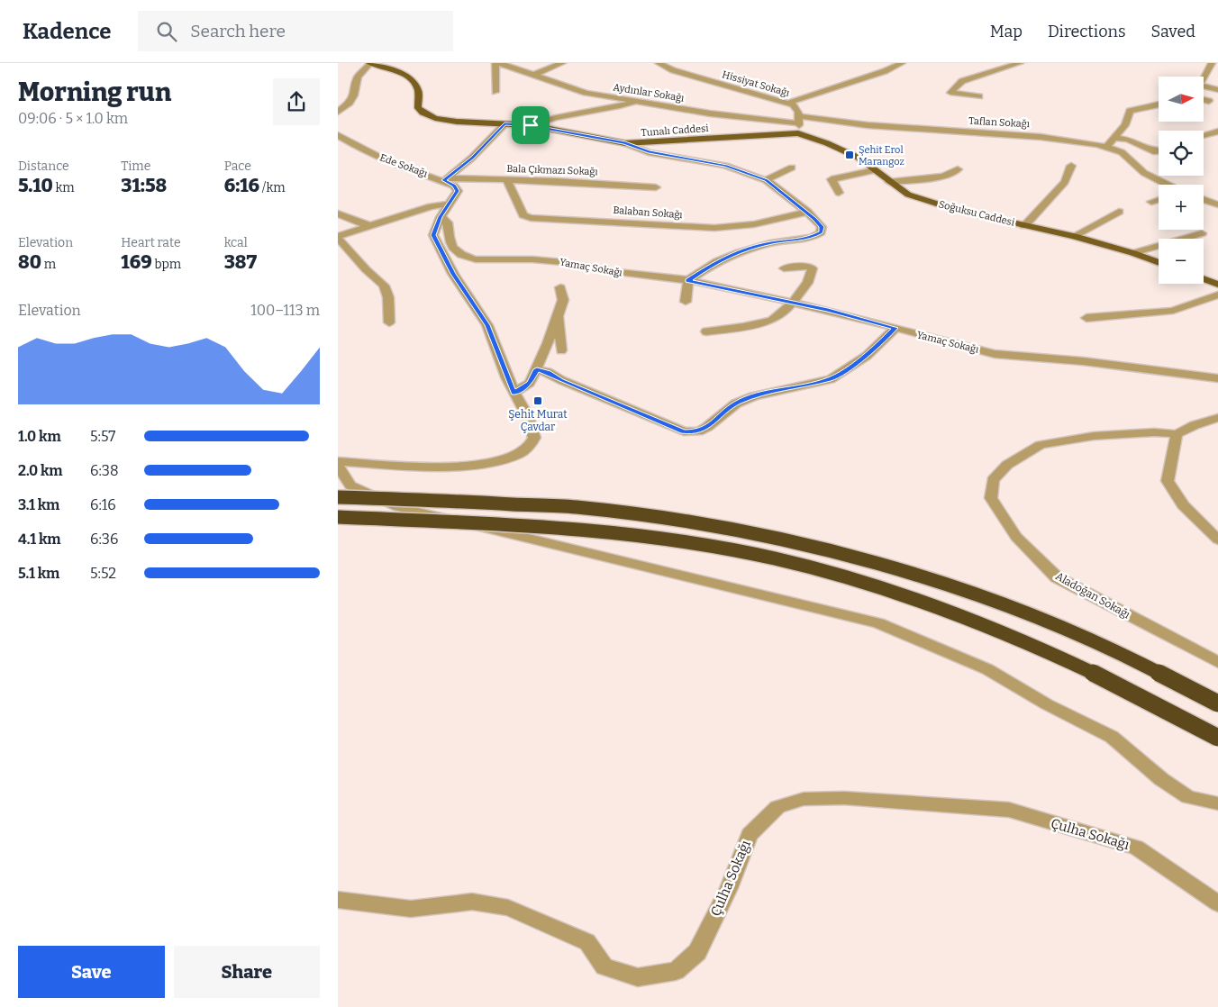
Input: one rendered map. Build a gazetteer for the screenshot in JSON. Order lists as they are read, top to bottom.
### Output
{
  "streets": {
    "main road": ["Tunalı Caddesi", "Soğuksu Caddesi"],
    "street": [
      "Hissiyat Sokağı",
      "Aydınlar Sokağı",
      "Taflan Sokağı",
      "Ede Sokağı",
      "Bala Çıkmazı Sokağı",
      "Balaban Sokağı",
      "Yamaç Sokağı",
      "Aladoğan Sokağı",
      "Çulha Sokağı"
    ]
  },
  "crossings": [
    ["Hissiyat Sokağı", "Aydınlar Sokağı"],
    ["Hissiyat Sokağı", "Taflan Sokağı"],
    ["Aydınlar Sokağı", "Taflan Sokağı"],
    ["Tunalı Caddesi", "Soğuksu Caddesi"],
    ["Ede Sokağı", "Bala Çıkmazı Sokağı"],
    ["Bala Çıkmazı Sokağı", "Balaban Sokağı"]
  ],
  "places": {
    "transit": ["Şehit Erol Marangoz", "Şehit Murat Çavdar"]
  },
  "north": "right",
  "page": {
    "header": "Kadence",
    "search": "Search here",
    "nav": ["Map", "Directions", "Saved"],
    "heading": ["Morning run", "09:06 · 5 × 1.0 km"],
    "map_buttons": ["+", "−"],
    "stats": [
      ["Distance", "5.10 km"],
      ["Time", "31:58"],
      ["Pace", "6:16 /km"],
      ["Elevation", "80 m"],
      ["Heart rate", "169 bpm"],
      ["kcal", "387"]
    ],
    "chart": ["Elevation", "100–113 m"],
    "list": [
      {
        "name": "1.0 km",
        "note": "5:57"
      },
      {
        "name": "2.0 km",
        "note": "6:38"
      },
      {
        "name": "3.1 km",
        "note": "6:16"
      },
      {
        "name": "4.1 km",
        "note": "6:36"
      },
      {
        "name": "5.1 km",
        "note": "5:52"
      }
    ],
    "buttons": ["Save", "Share"]
  }
}
